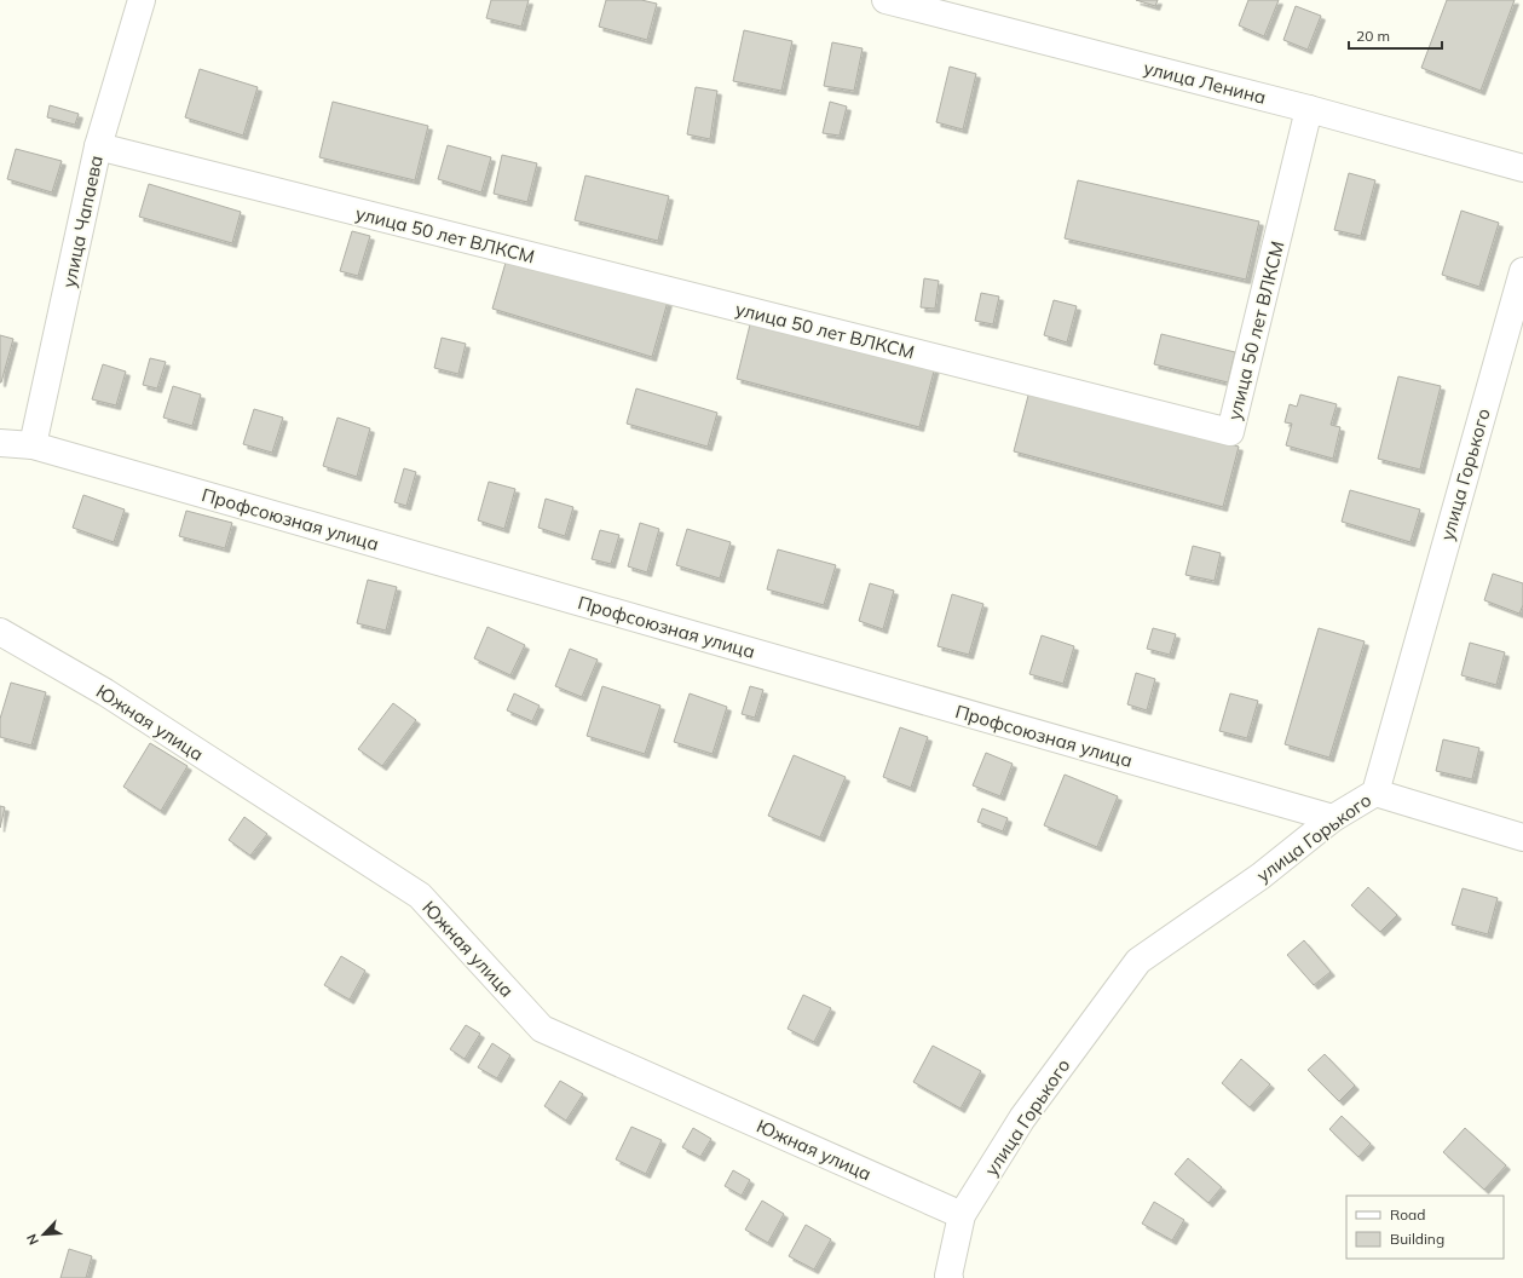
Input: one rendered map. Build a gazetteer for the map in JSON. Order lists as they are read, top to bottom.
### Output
{
  "streets": {
    "street": [
      "улица Ленина",
      "улица Чапаева",
      "улица 50 лет ВЛКСМ",
      "улица Горького",
      "Профсоюзная улица",
      "Южная улица"
    ]
  },
  "crossings": [
    ["улица Ленина", "улица 50 лет ВЛКСМ"],
    ["улица Чапаева", "улица 50 лет ВЛКСМ"],
    ["улица Чапаева", "Профсоюзная улица"],
    ["улица Горького", "Профсоюзная улица"],
    ["улица Горького", "Южная улица"]
  ],
  "legend": ["Road", "Building"],
  "scale_bar": "20 m",
  "north": "bottom left"
}
